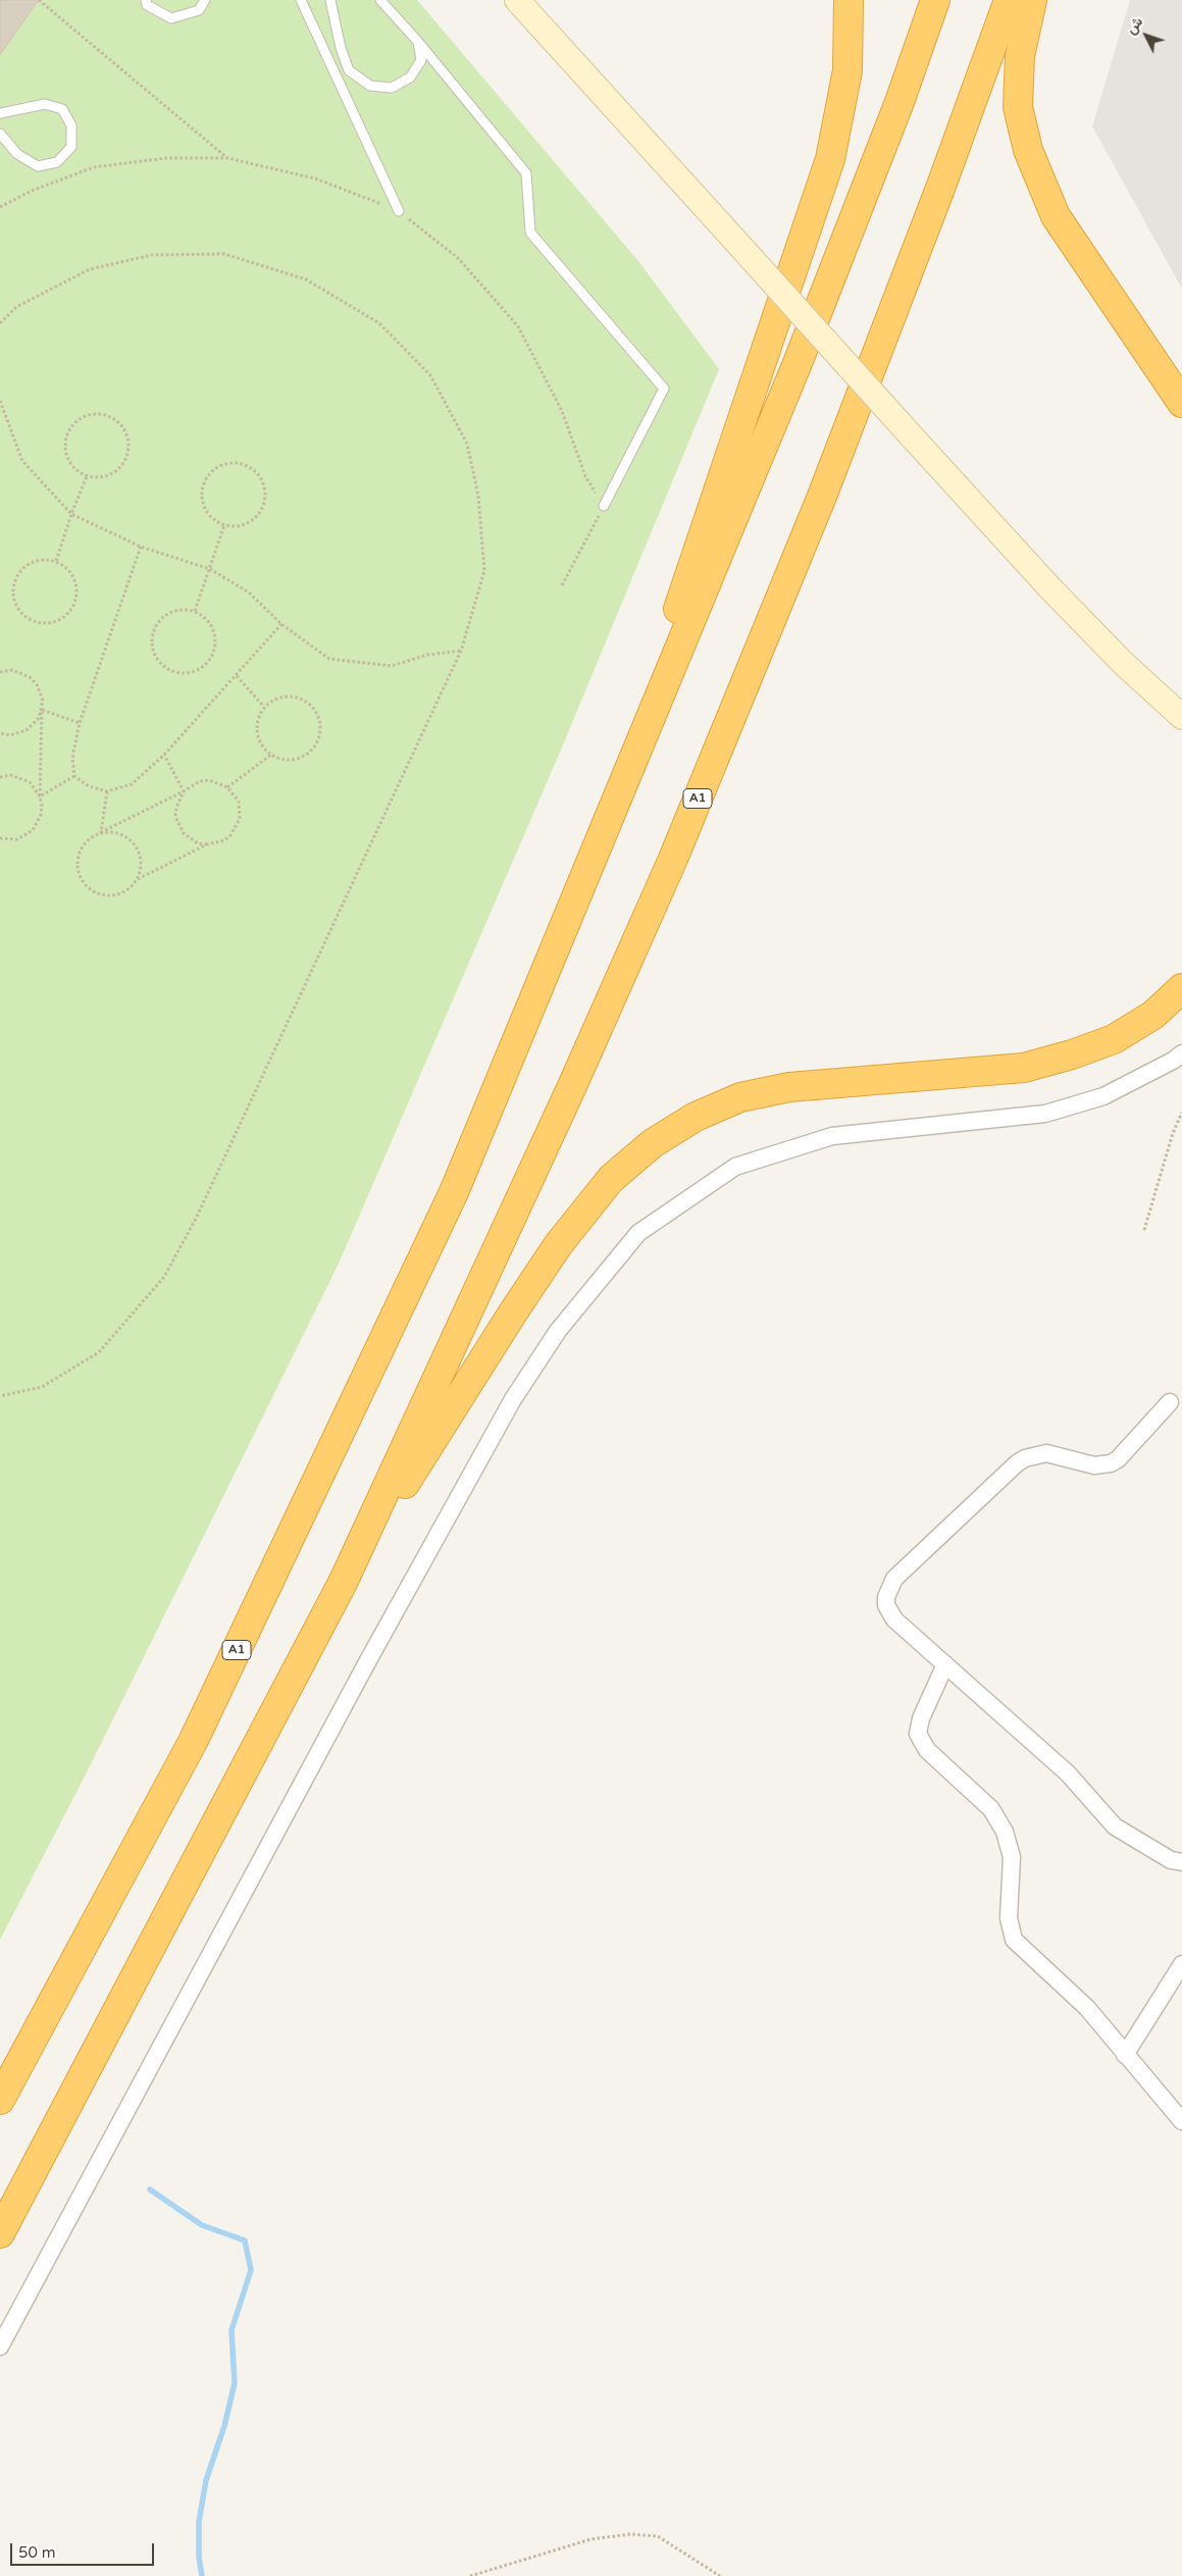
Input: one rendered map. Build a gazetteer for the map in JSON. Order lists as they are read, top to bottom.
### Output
{
  "streets": {
    "highway": ["A1"]
  },
  "scale_bar": "50 m",
  "north": "top left"
}
